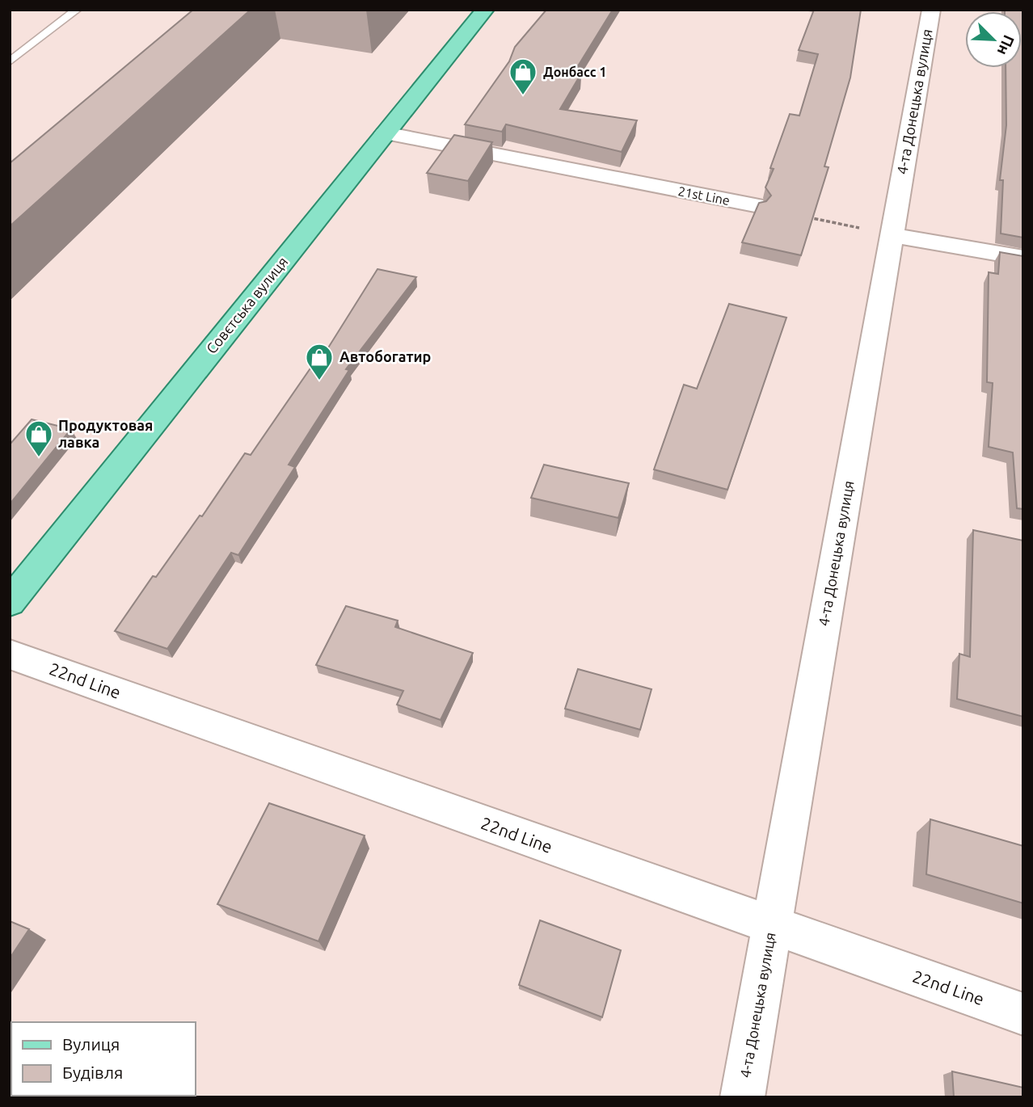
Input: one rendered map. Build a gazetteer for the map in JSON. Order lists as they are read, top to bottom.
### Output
{
  "streets": {
    "main road": ["Совєтська вулиця"],
    "street": ["4-та Донецька вулиця", "21st Line", "22nd Line"]
  },
  "crossings": [
    ["4-та Донецька вулиця", "22nd Line"],
    ["21st Line", "Совєтська вулиця"]
  ],
  "places": {
    "shop": ["Донбасс 1", "Автобогатир", "Продуктовая лавка"]
  },
  "legend": ["Вулиця", "Будівля"],
  "north": "bottom right"
}
